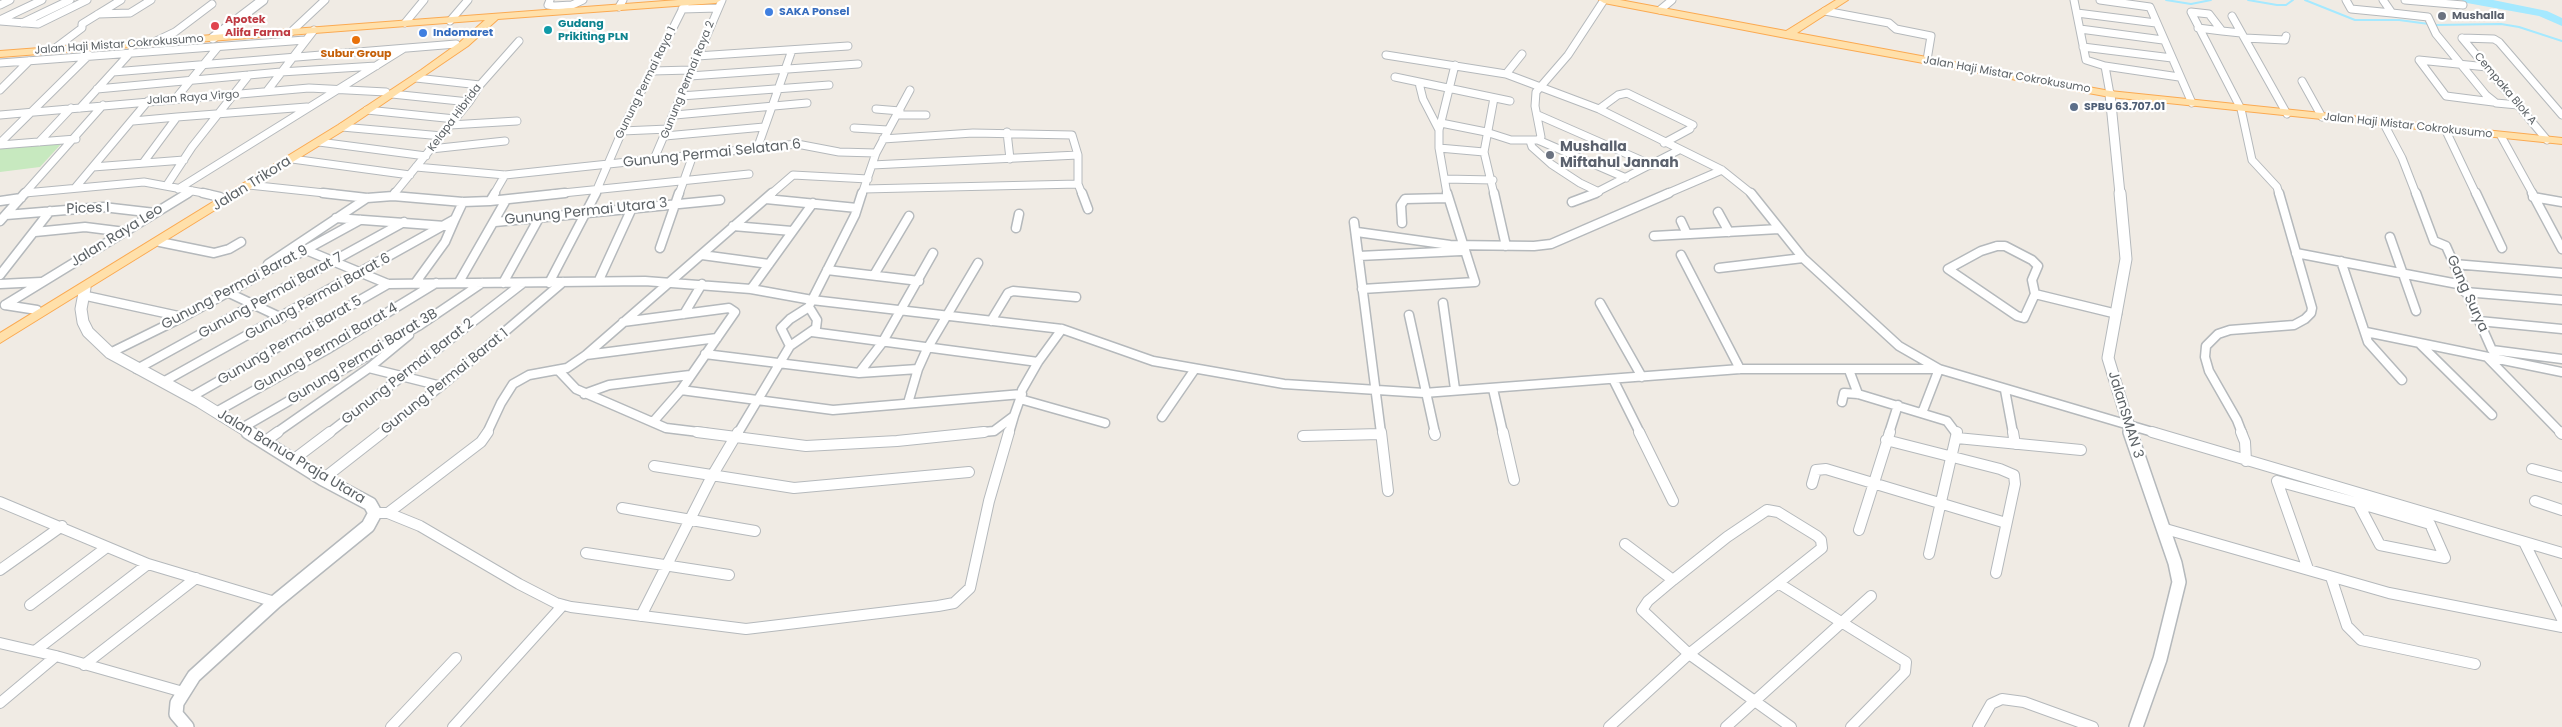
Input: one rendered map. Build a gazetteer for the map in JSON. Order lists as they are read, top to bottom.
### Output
{
  "streets": {
    "main road": ["Jalan Haji Mistar Cokrokusumo", "Jalan Trikora"],
    "street": [
      "Gunung Permai Raya 2",
      "Gunung Permai Raya 1",
      "Cempaka Blok A",
      "Jalan Raya Virgo",
      "Kelapa Hibrida",
      "Gunung Permai Selatan 6",
      "Pices I",
      "Gunung Permai Utara 3",
      "Jalan Raya Leo",
      "Gunung Permai Barat 9",
      "Gang Surya",
      "Gunung Permai Barat 7",
      "Gunung Permai Barat 6",
      "Gunung Permai Barat 5",
      "Gunung Permai Barat 4",
      "Gunung Permai Barat 3B",
      "Gunung Permai Barat 2",
      "Gunung Permai Barat 1",
      "JalanSMAN 3",
      "Jalan Banua Praja Utara"
    ]
  },
  "crossings": [
    ["Jalan Haji Mistar Cokrokusumo", "Gunung Permai Raya 2"],
    ["Jalan Haji Mistar Cokrokusumo", "Gunung Permai Raya 1"],
    ["Jalan Haji Mistar Cokrokusumo", "Cempaka Blok A"],
    ["Jalan Haji Mistar Cokrokusumo", "Jalan Trikora"],
    ["Jalan Haji Mistar Cokrokusumo", "Gang Surya"],
    ["Jalan Haji Mistar Cokrokusumo", "JalanSMAN 3"],
    ["Gunung Permai Raya 2", "Gunung Permai Selatan 6"],
    ["Gunung Permai Raya 1", "Gunung Permai Selatan 6"],
    ["Gunung Permai Raya 1", "Gunung Permai Utara 3"],
    ["Jalan Raya Virgo", "Kelapa Hibrida"],
    ["Jalan Raya Virgo", "Jalan Trikora"],
    ["Kelapa Hibrida", "Gunung Permai Selatan 6"],
    ["Jalan Trikora", "Jalan Banua Praja Utara"],
    ["Pices I", "Jalan Raya Leo"],
    ["Gunung Permai Barat 9", "Jalan Banua Praja Utara"],
    ["Gunung Permai Barat 7", "Jalan Banua Praja Utara"],
    ["Gunung Permai Barat 6", "Jalan Banua Praja Utara"],
    ["Gunung Permai Barat 5", "Jalan Banua Praja Utara"],
    ["Gunung Permai Barat 4", "Jalan Banua Praja Utara"],
    ["Gunung Permai Barat 3B", "Jalan Banua Praja Utara"],
    ["Gunung Permai Barat 2", "Jalan Banua Praja Utara"],
    ["Gunung Permai Barat 1", "Jalan Banua Praja Utara"]
  ],
  "places": [
    "SAKA Ponsel",
    "Mushalla",
    "Apotek Alifa Farma",
    "Gudang Prikiting PLN",
    "Indomaret",
    "Subur Group",
    "SPBU 63.707.01",
    "Mushalla Miftahul Jannah"
  ]
}
